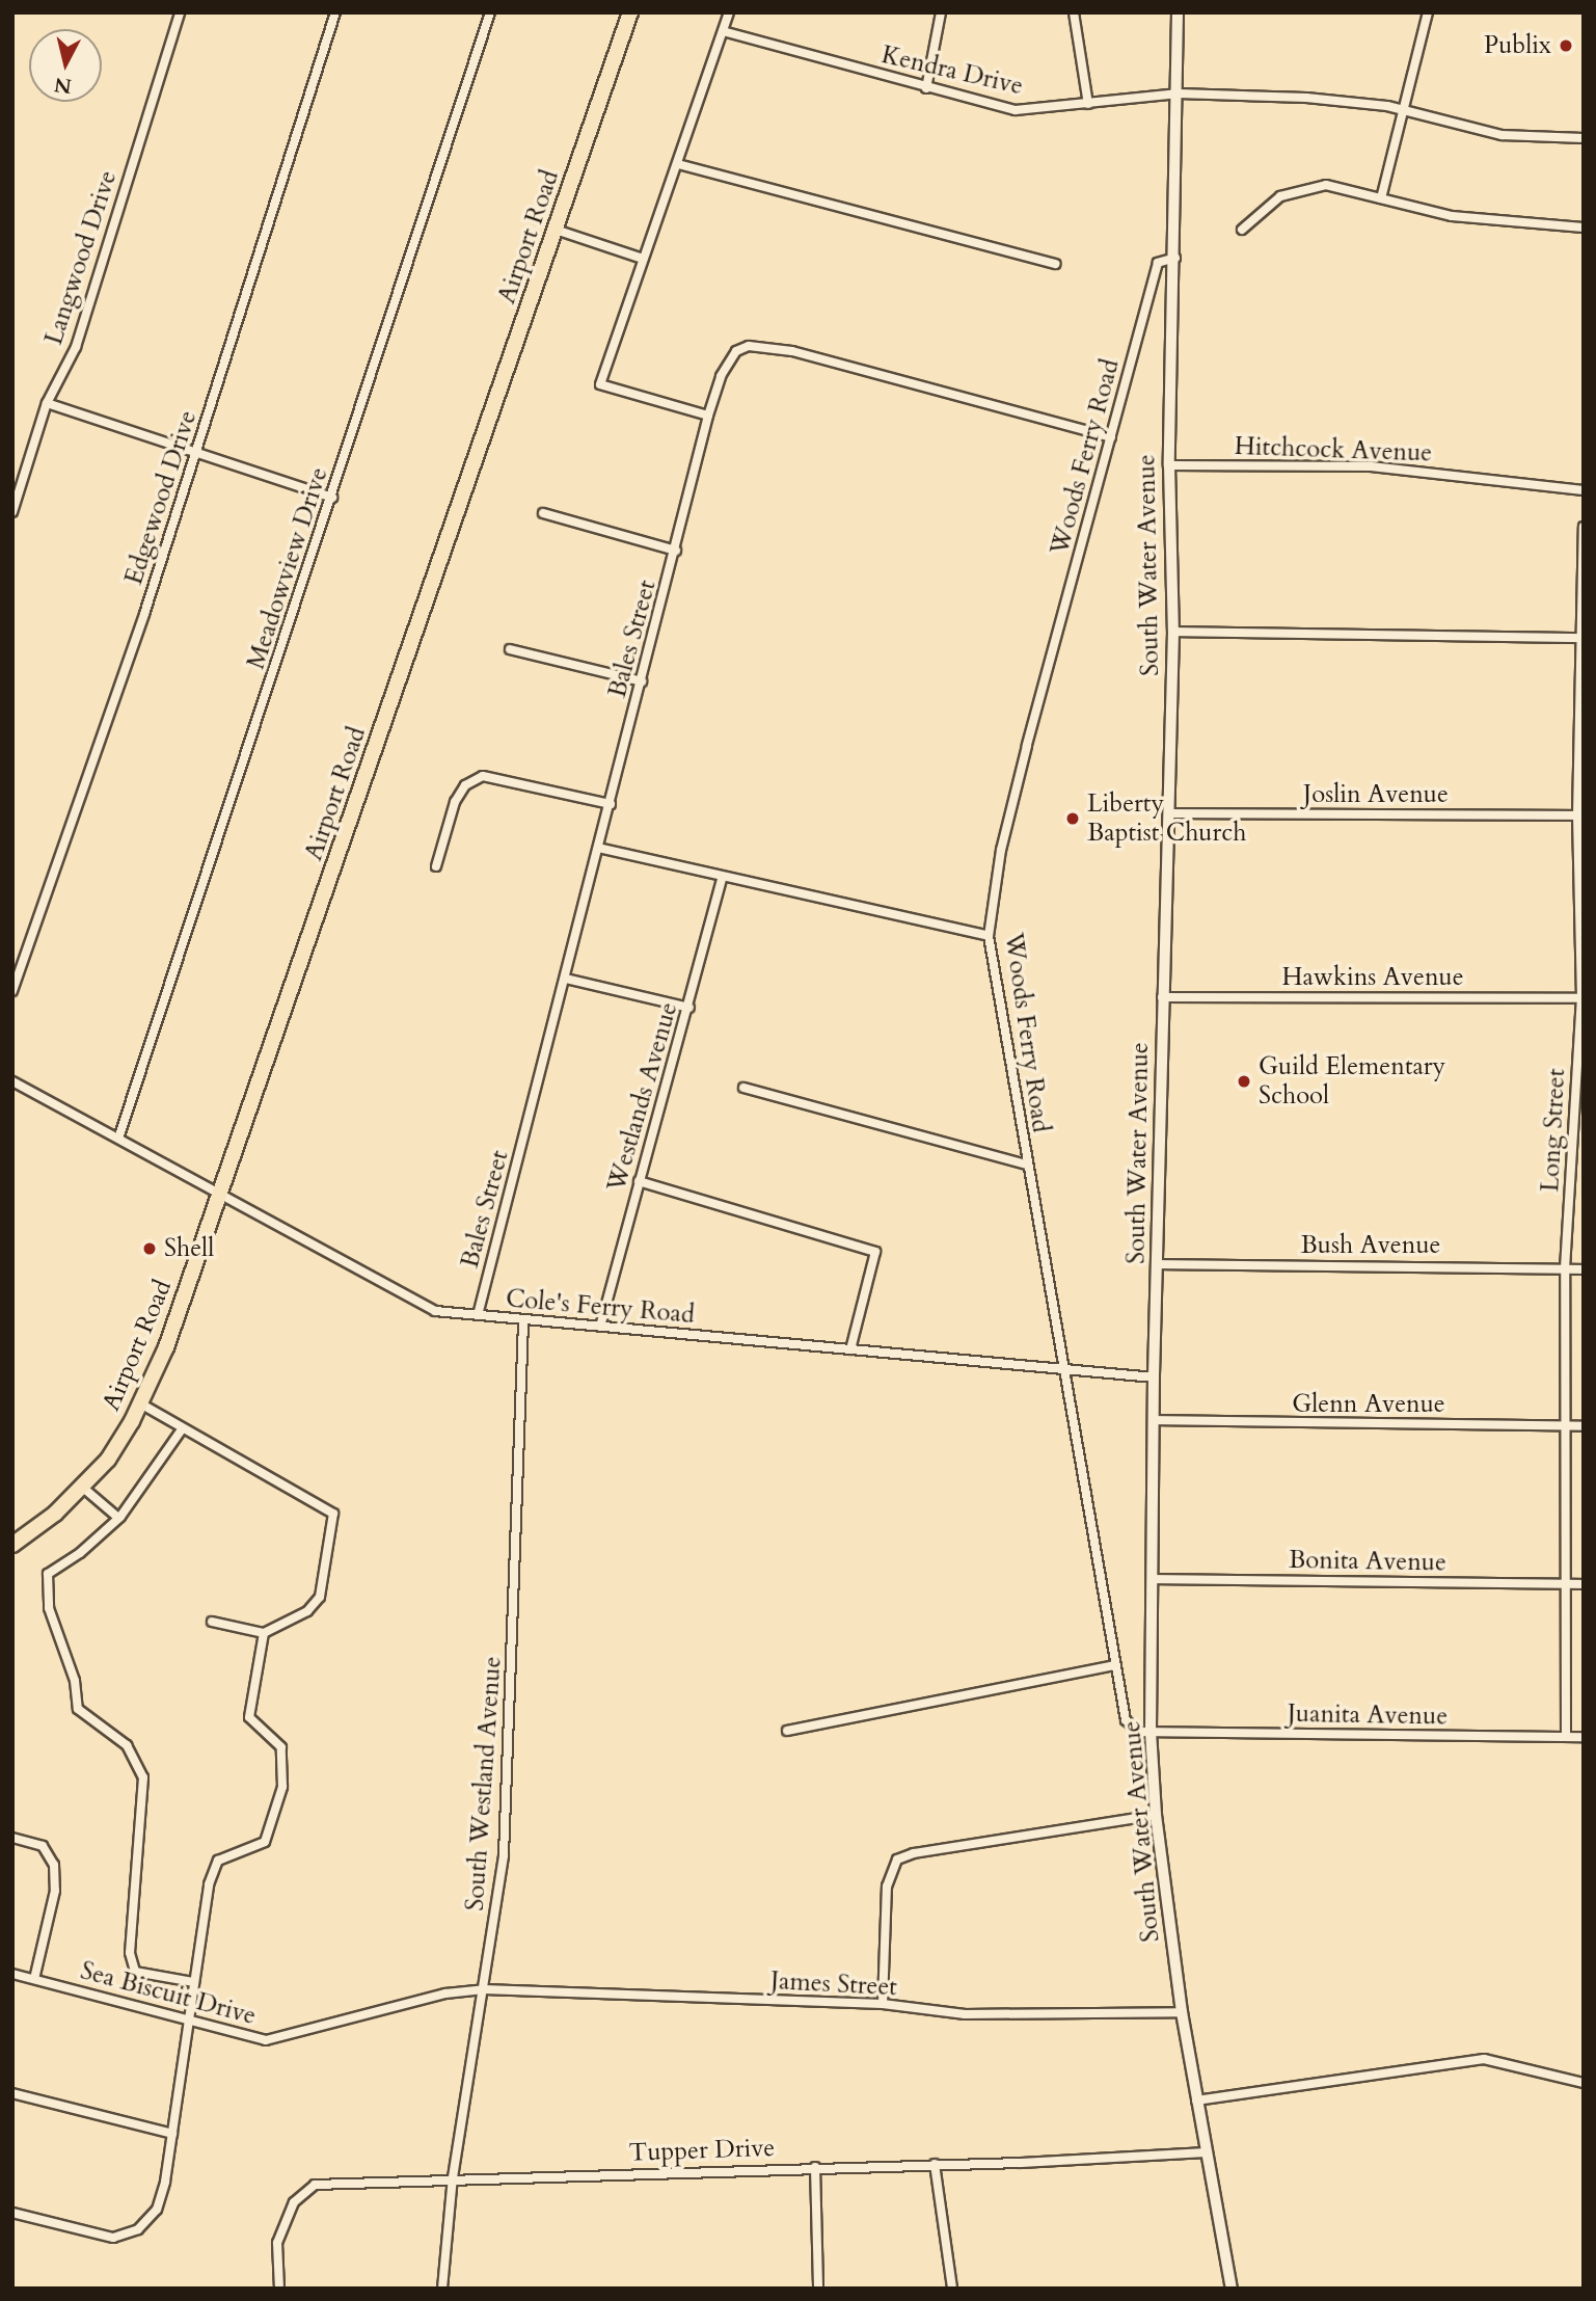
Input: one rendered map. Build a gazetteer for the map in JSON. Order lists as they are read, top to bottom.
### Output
{
  "streets": {
    "highway": ["Airport Road"],
    "main road": ["South Water Avenue"],
    "street": [
      "Kendra Drive",
      "Langwood Drive",
      "Hitchcock Avenue",
      "Woods Ferry Road",
      "Edgewood Drive",
      "Meadowview Drive",
      "Bales Street",
      "Joslin Avenue",
      "Hawkins Avenue",
      "Westlands Avenue",
      "Long Street",
      "Bush Avenue",
      "Cole's Ferry Road",
      "Glenn Avenue",
      "Bonita Avenue",
      "Juanita Avenue",
      "South Westland Avenue",
      "James Street",
      "Sea Biscuit Drive",
      "Tupper Drive"
    ]
  },
  "crossings": [
    ["Kendra Drive", "South Water Avenue"],
    ["Airport Road", "Cole's Ferry Road"],
    ["Hitchcock Avenue", "South Water Avenue"],
    ["Woods Ferry Road", "South Water Avenue"],
    ["Woods Ferry Road", "Bales Street"],
    ["Woods Ferry Road", "Cole's Ferry Road"],
    ["Woods Ferry Road", "Juanita Avenue"],
    ["South Water Avenue", "Joslin Avenue"],
    ["South Water Avenue", "Hawkins Avenue"],
    ["South Water Avenue", "Bush Avenue"],
    ["South Water Avenue", "Cole's Ferry Road"],
    ["South Water Avenue", "Glenn Avenue"],
    ["South Water Avenue", "Bonita Avenue"],
    ["South Water Avenue", "Juanita Avenue"],
    ["South Water Avenue", "James Street"],
    ["South Water Avenue", "Tupper Drive"],
    ["Meadowview Drive", "Cole's Ferry Road"],
    ["Bales Street", "Cole's Ferry Road"],
    ["Joslin Avenue", "Long Street"],
    ["Hawkins Avenue", "Long Street"],
    ["Westlands Avenue", "Cole's Ferry Road"],
    ["Long Street", "Bush Avenue"],
    ["Long Street", "Glenn Avenue"],
    ["Long Street", "Bonita Avenue"],
    ["Long Street", "Juanita Avenue"],
    ["Cole's Ferry Road", "South Westland Avenue"],
    ["South Westland Avenue", "James Street"],
    ["South Westland Avenue", "Sea Biscuit Drive"],
    ["South Westland Avenue", "Tupper Drive"],
    ["James Street", "Sea Biscuit Drive"]
  ],
  "places": [
    "Publix",
    "Liberty Baptist Church",
    "Guild Elementary School",
    "Shell"
  ],
  "north": "bottom"
}
